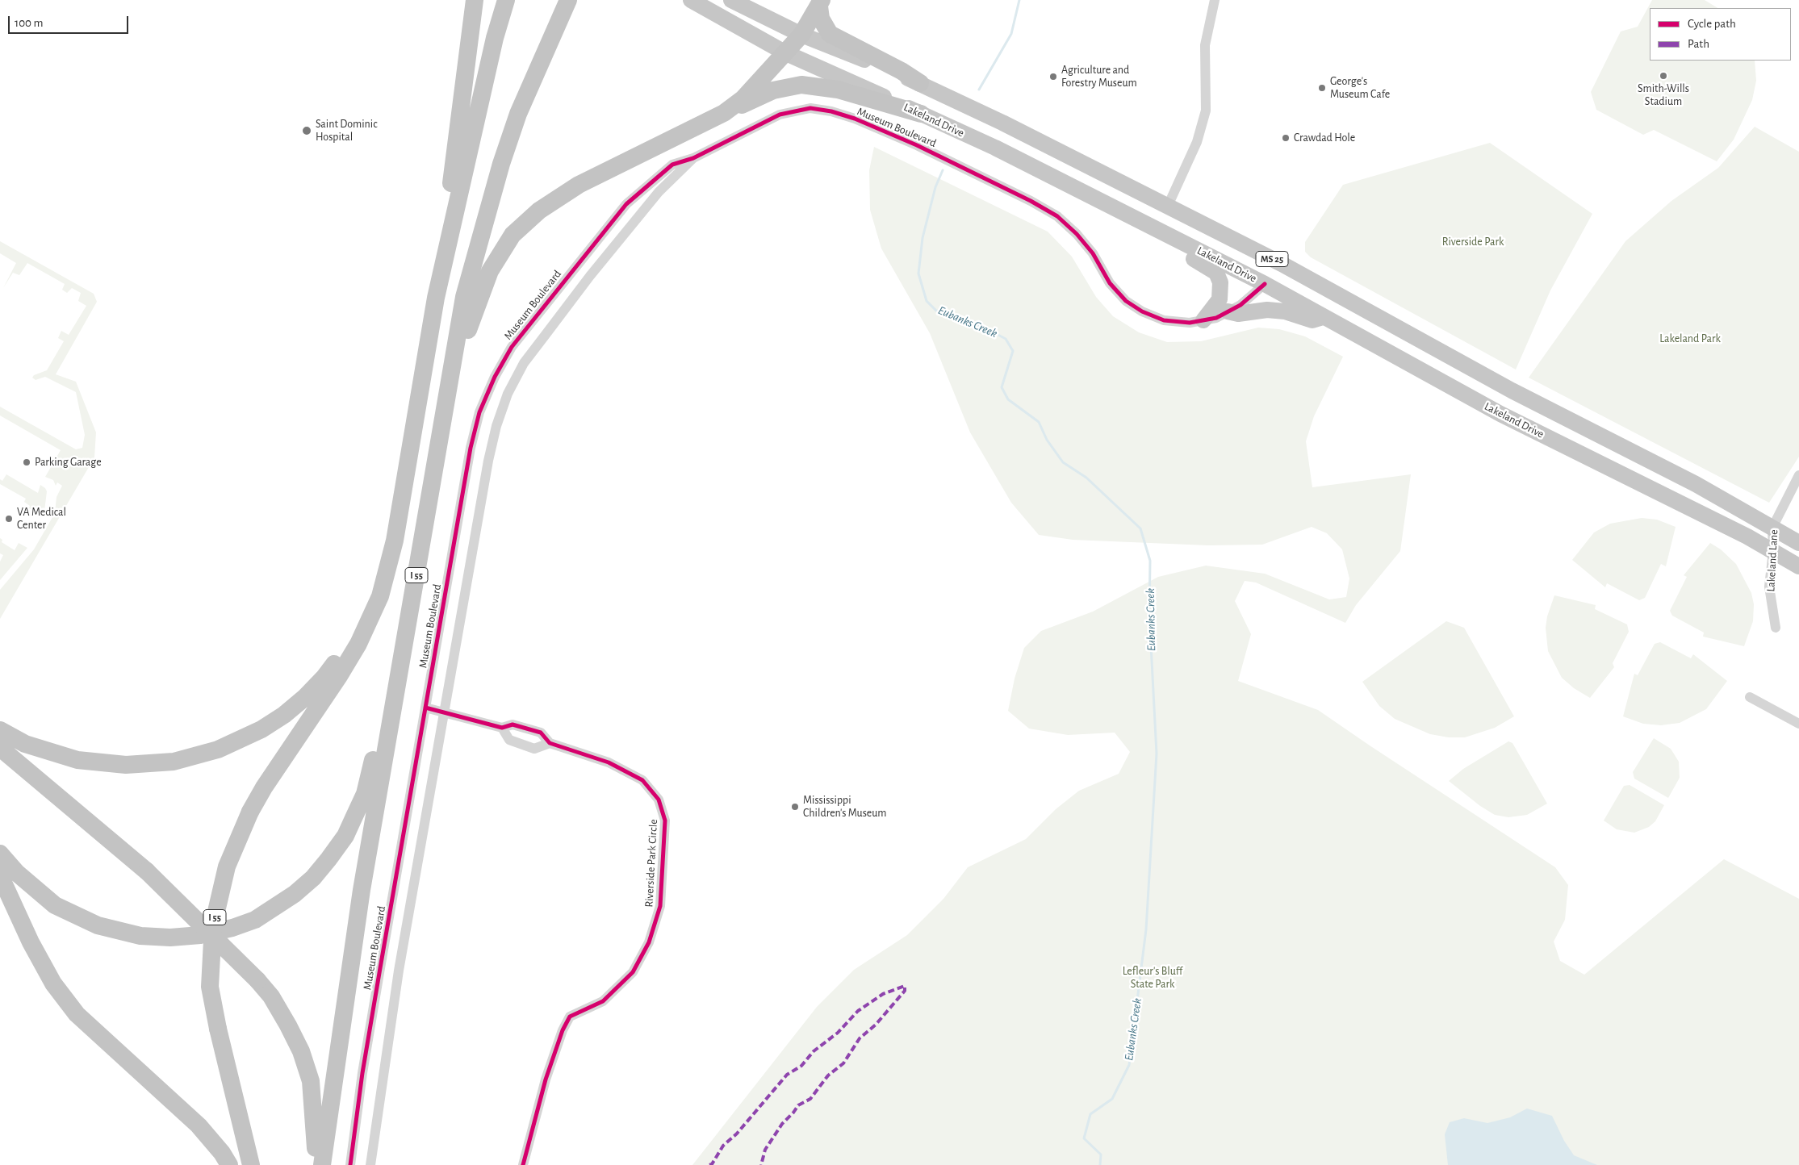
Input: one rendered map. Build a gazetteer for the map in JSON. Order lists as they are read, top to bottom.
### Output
{
  "streets": {
    "highway": ["Lakeland Drive", "MS 25", "I 55"],
    "street": ["Museum Boulevard", "Lakeland Lane", "Riverside Park Circle"]
  },
  "crossings": [
    ["Lakeland Drive", "Museum Boulevard"],
    ["Lakeland Drive", "Lakeland Lane"],
    ["Museum Boulevard", "Riverside Park Circle"],
    ["MS 25", "Lakeland Lane"]
  ],
  "water": ["Eubanks Creek"],
  "parks": ["Riverside Park", "Lakeland Park", "Lefleur's Bluff State Park"],
  "places": [
    "Smith-Wills Stadium",
    "Agriculture and Forestry Museum",
    "George's Museum Cafe",
    "Saint Dominic Hospital",
    "Crawdad Hole",
    "Parking Garage",
    "VA Medical Center",
    "Mississippi Children's Museum"
  ],
  "legend": ["Cycle path", "Path"],
  "scale_bar": "100 m"
}
